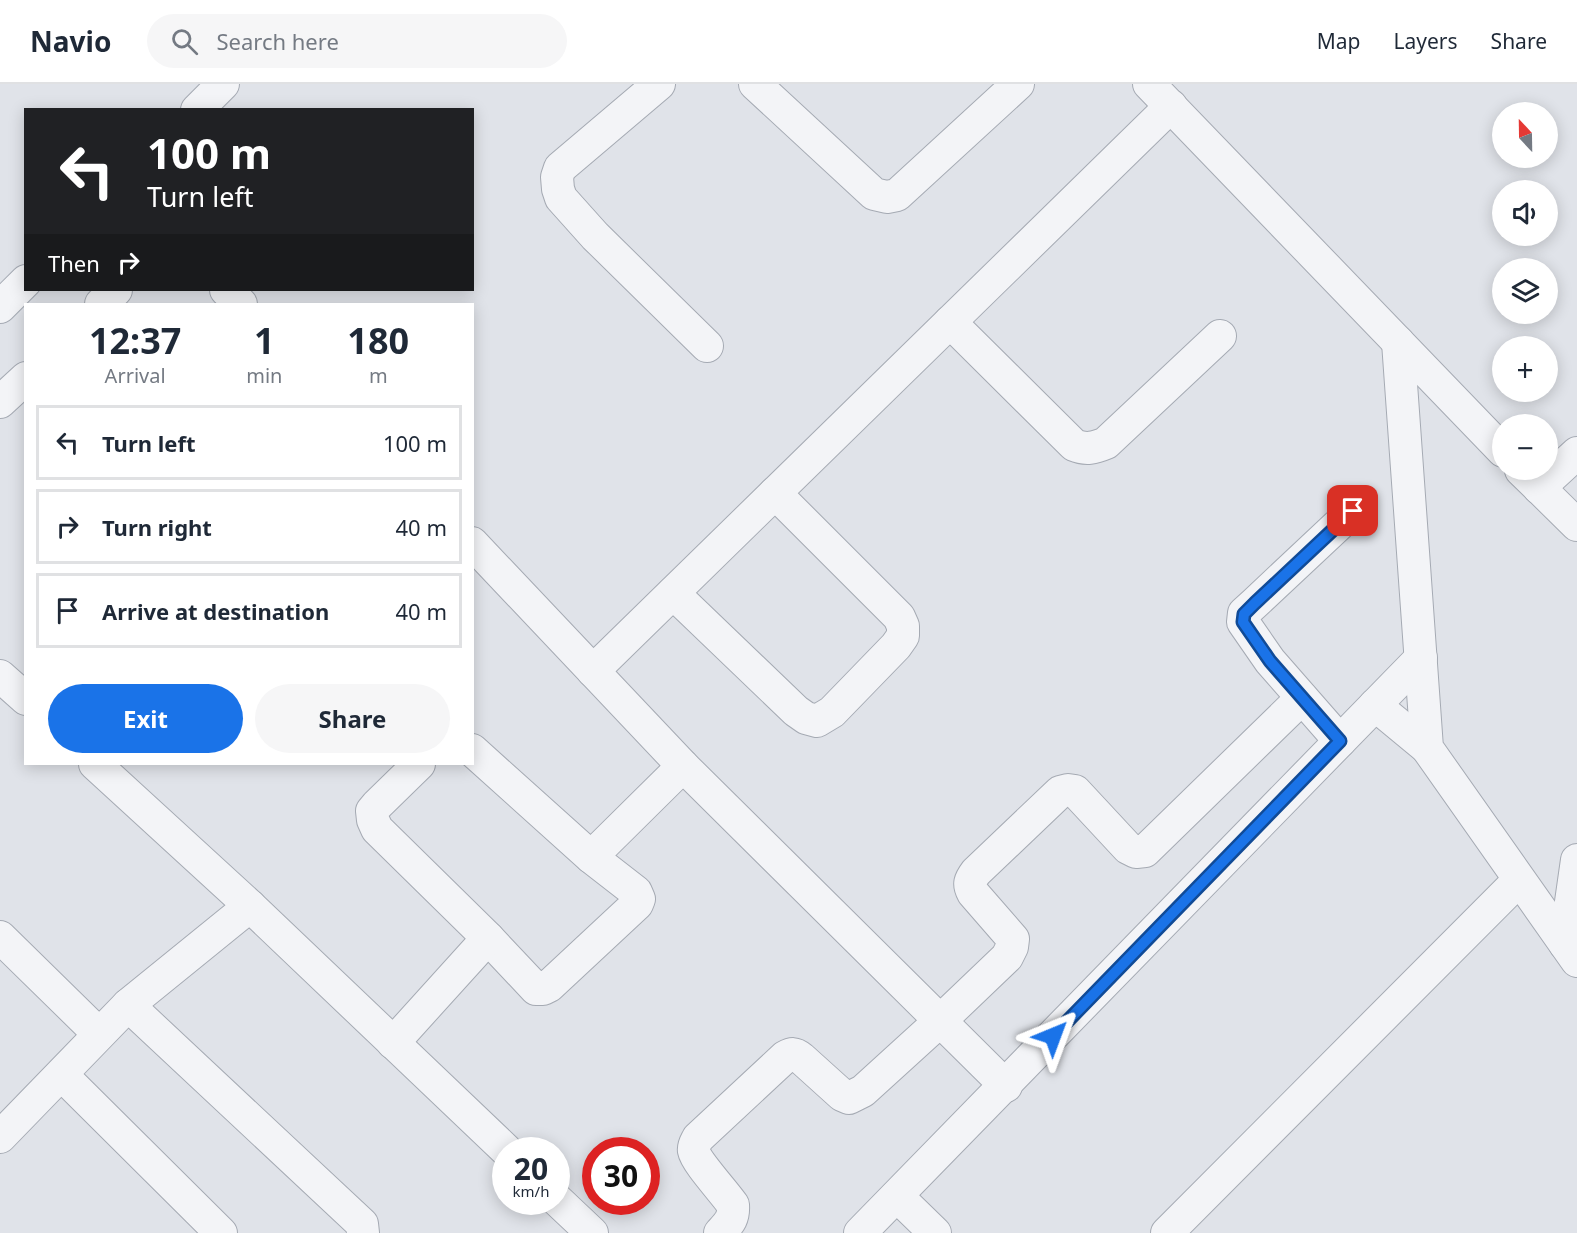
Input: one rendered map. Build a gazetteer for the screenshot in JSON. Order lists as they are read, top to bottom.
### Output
{
  "north": "top",
  "page": {
    "header": "Navio",
    "search": "Search here",
    "nav": ["Map", "Layers", "Share"],
    "map_buttons": ["+", "−"],
    "turn": ["100 m", "Turn left"],
    "then": "Then",
    "eta": [
      "12:37",
      "Arrival",
      "1",
      "min",
      "180",
      "m"
    ],
    "list": [
      {
        "name": "Turn left",
        "value": "100 m"
      },
      {
        "name": "Turn right",
        "value": "40 m"
      },
      {
        "name": "Arrive at destination",
        "value": "40 m"
      }
    ],
    "buttons": ["Exit", "Share"],
    "speed": "20 km/h",
    "limit": "30"
  }
}
